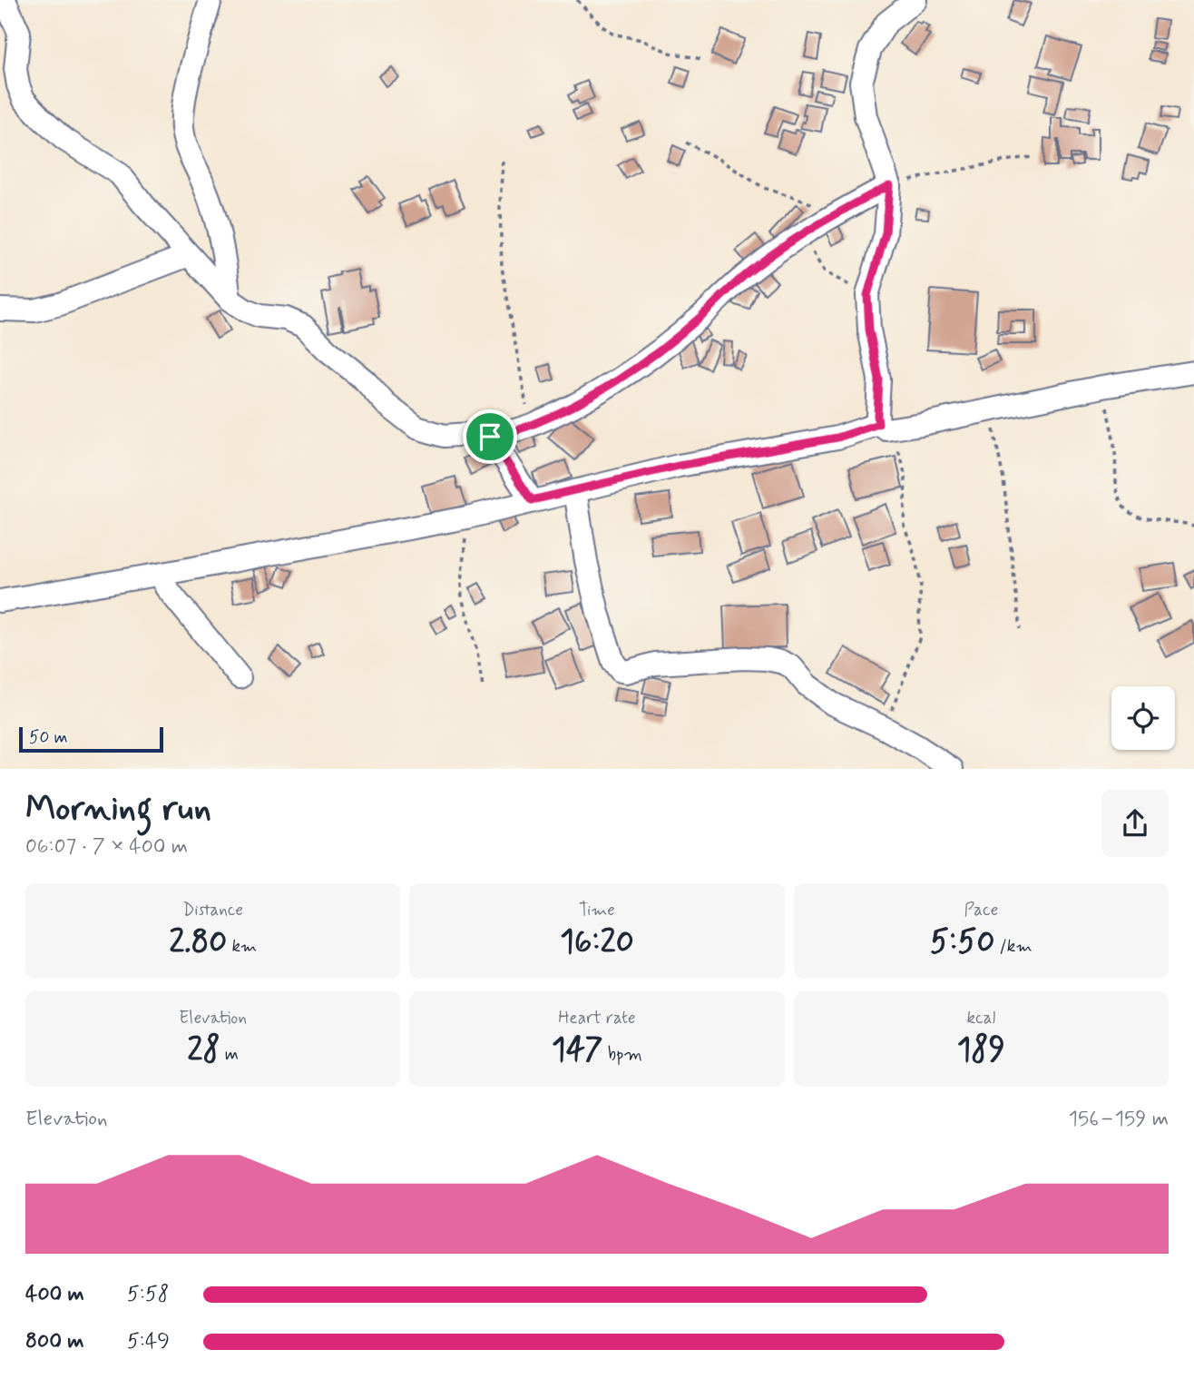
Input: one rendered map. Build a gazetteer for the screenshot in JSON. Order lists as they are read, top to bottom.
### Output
{
  "scale_bar": "50 m",
  "page": {
    "scale": "50 m",
    "heading": ["Morning run", "06:07 · 7 × 400 m"],
    "stats": [
      ["Distance", "2.80 km"],
      ["Time", "16:20"],
      ["Pace", "5:50 /km"],
      ["Elevation", "28 m"],
      ["Heart rate", "147 bpm"],
      ["kcal", "189"]
    ],
    "chart": ["Elevation", "156–159 m"],
    "list": [
      {
        "name": "400 m",
        "note": "5:58"
      },
      {
        "name": "800 m",
        "note": "5:49"
      }
    ]
  }
}
